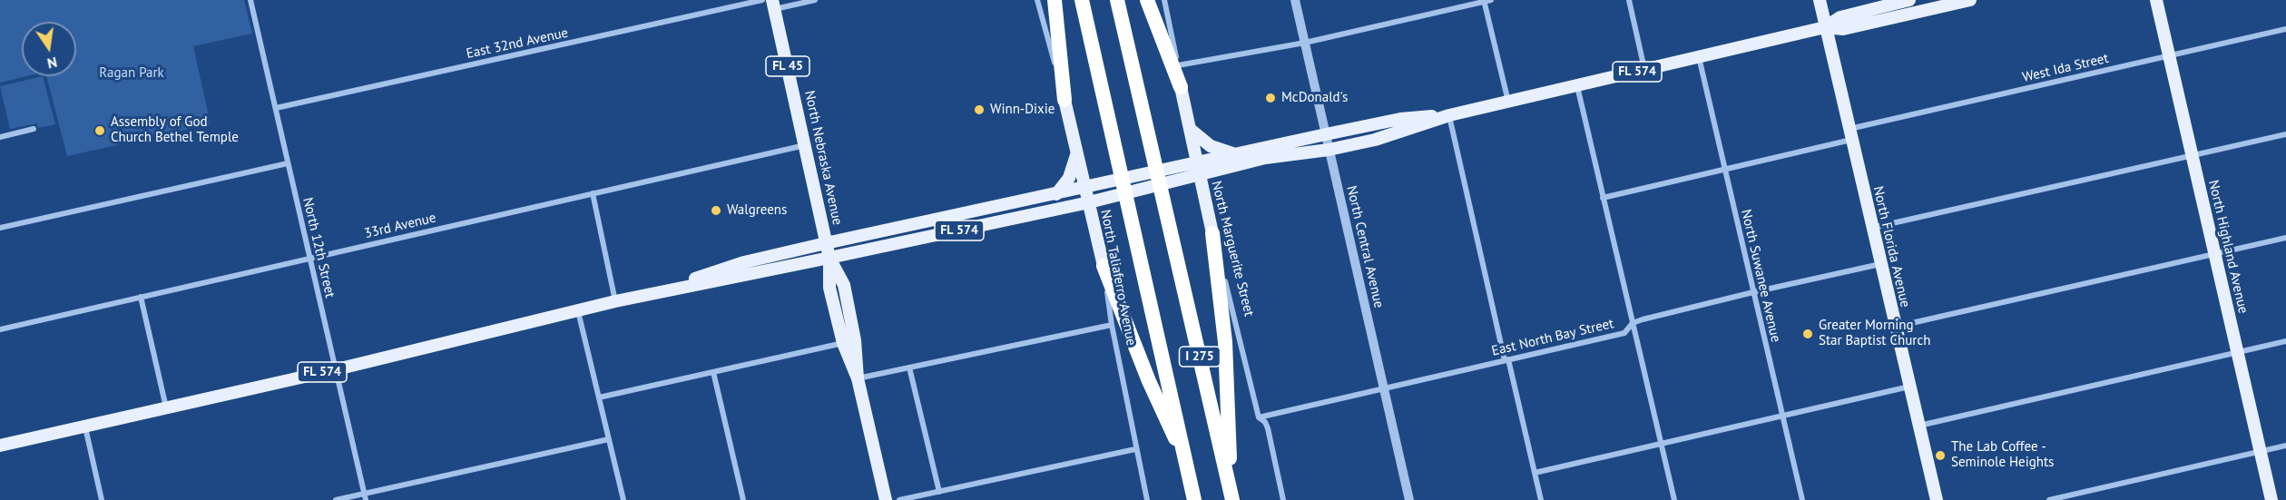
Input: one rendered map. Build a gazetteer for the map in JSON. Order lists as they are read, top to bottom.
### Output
{
  "streets": {
    "highway": ["I 275"],
    "main road": [
      "FL 45",
      "FL 574",
      "North Nebraska Avenue",
      "North Florida Avenue",
      "North Highland Avenue",
      "North Marguerite Street",
      "North Taliaferro Avenue"
    ],
    "street": [
      "East 32nd Avenue",
      "West Ida Street",
      "33rd Avenue",
      "North Central Avenue",
      "North 12th Street",
      "North Suwanee Avenue",
      "East North Bay Street"
    ]
  },
  "crossings": [
    ["East 32nd Avenue", "North 12th Street"],
    ["West Ida Street", "North Florida Avenue"],
    ["West Ida Street", "North Highland Avenue"],
    ["West Ida Street", "North Suwanee Avenue"],
    ["FL 574", "North Nebraska Avenue"],
    ["FL 574", "North Central Avenue"],
    ["FL 574", "North Florida Avenue"],
    ["FL 574", "North 12th Street"],
    ["FL 574", "North Marguerite Street"],
    ["FL 574", "North Suwanee Avenue"],
    ["FL 574", "North Taliaferro Avenue"],
    ["North Nebraska Avenue", "33rd Avenue"],
    ["33rd Avenue", "North 12th Street"],
    ["North Central Avenue", "East North Bay Street"],
    ["North Florida Avenue", "East North Bay Street"],
    ["North Marguerite Street", "East North Bay Street"],
    ["North Suwanee Avenue", "East North Bay Street"]
  ],
  "parks": ["Ragan Park"],
  "places": [
    "McDonald's",
    "Winn-Dixie",
    "Assembly of God Church Bethel Temple",
    "Walgreens",
    "Greater Morning Star Baptist Church",
    "The Lab Coffee - Seminole Heights"
  ],
  "north": "bottom"
}
